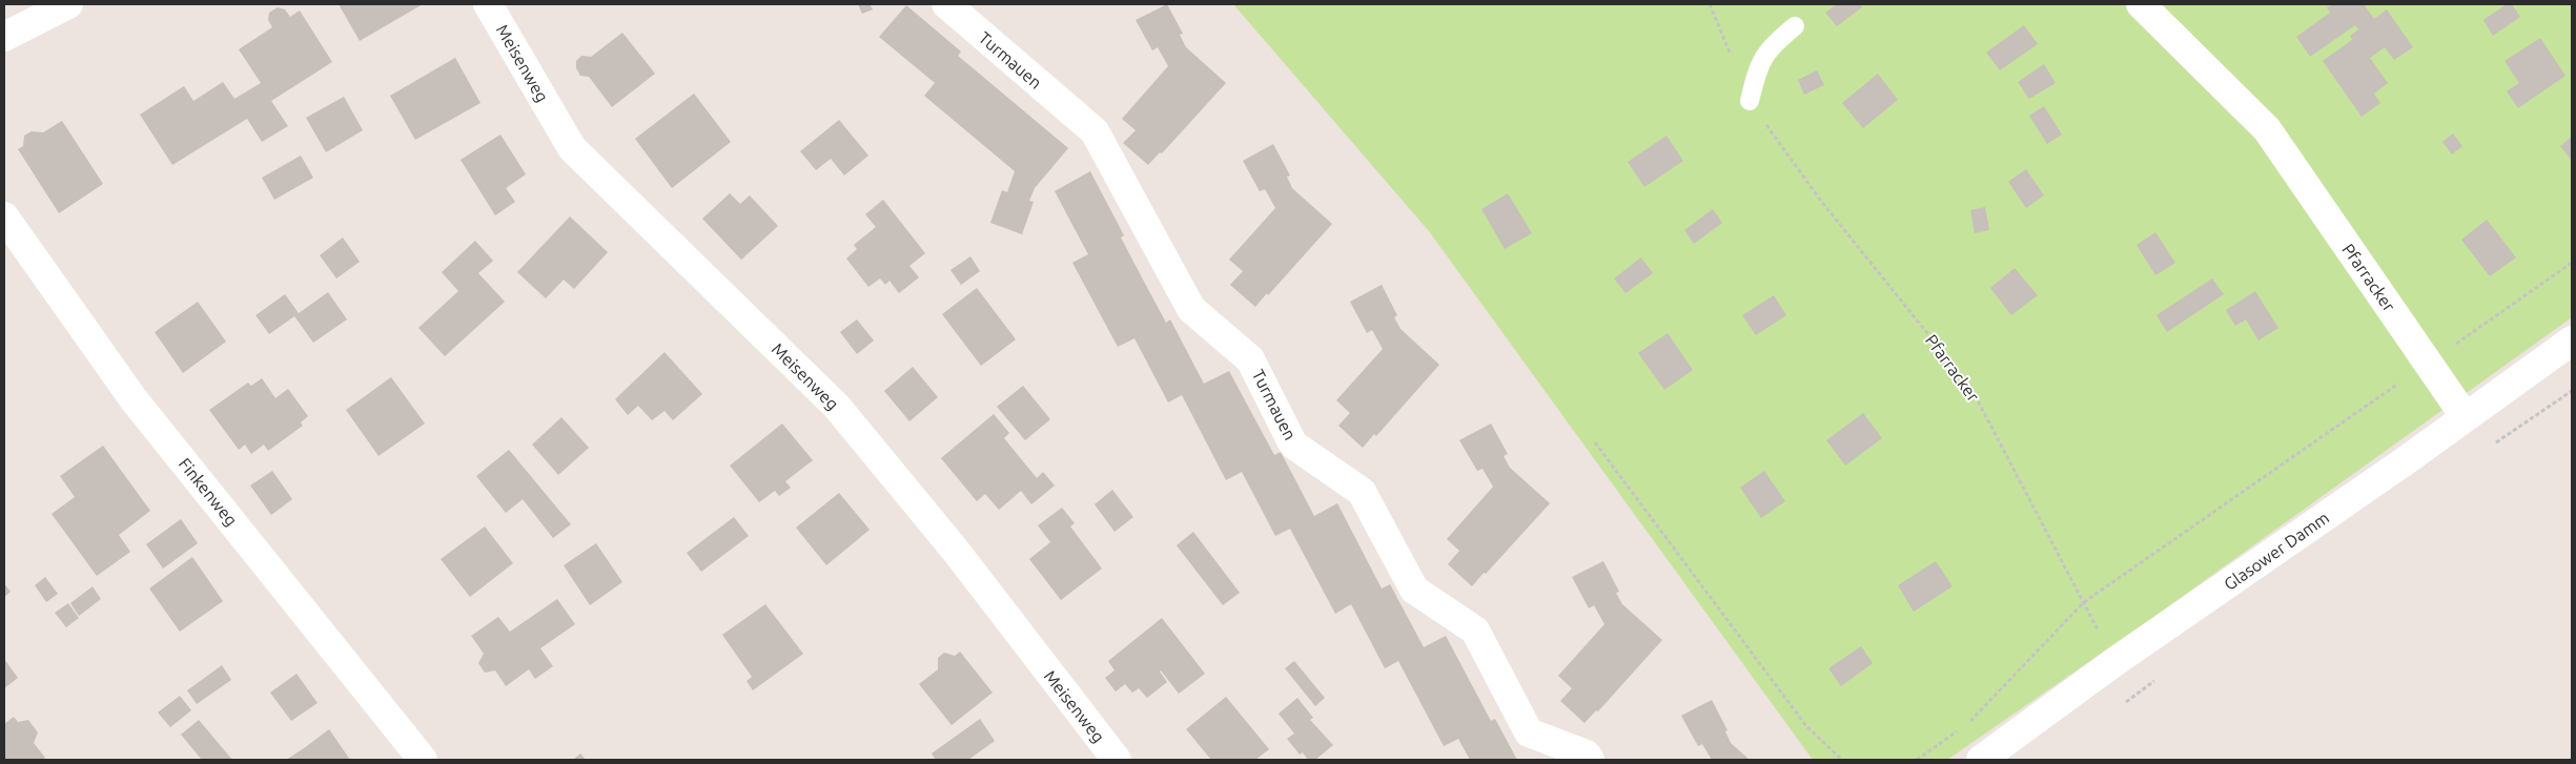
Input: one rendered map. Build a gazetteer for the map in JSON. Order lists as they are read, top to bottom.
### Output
{
  "streets": {
    "street": [
      "Turmauen",
      "Meisenweg",
      "Pfarracker",
      "Finkenweg",
      "Glasower Damm"
    ]
  },
  "crossings": [
    ["Pfarracker", "Glasower Damm"]
  ]
}
